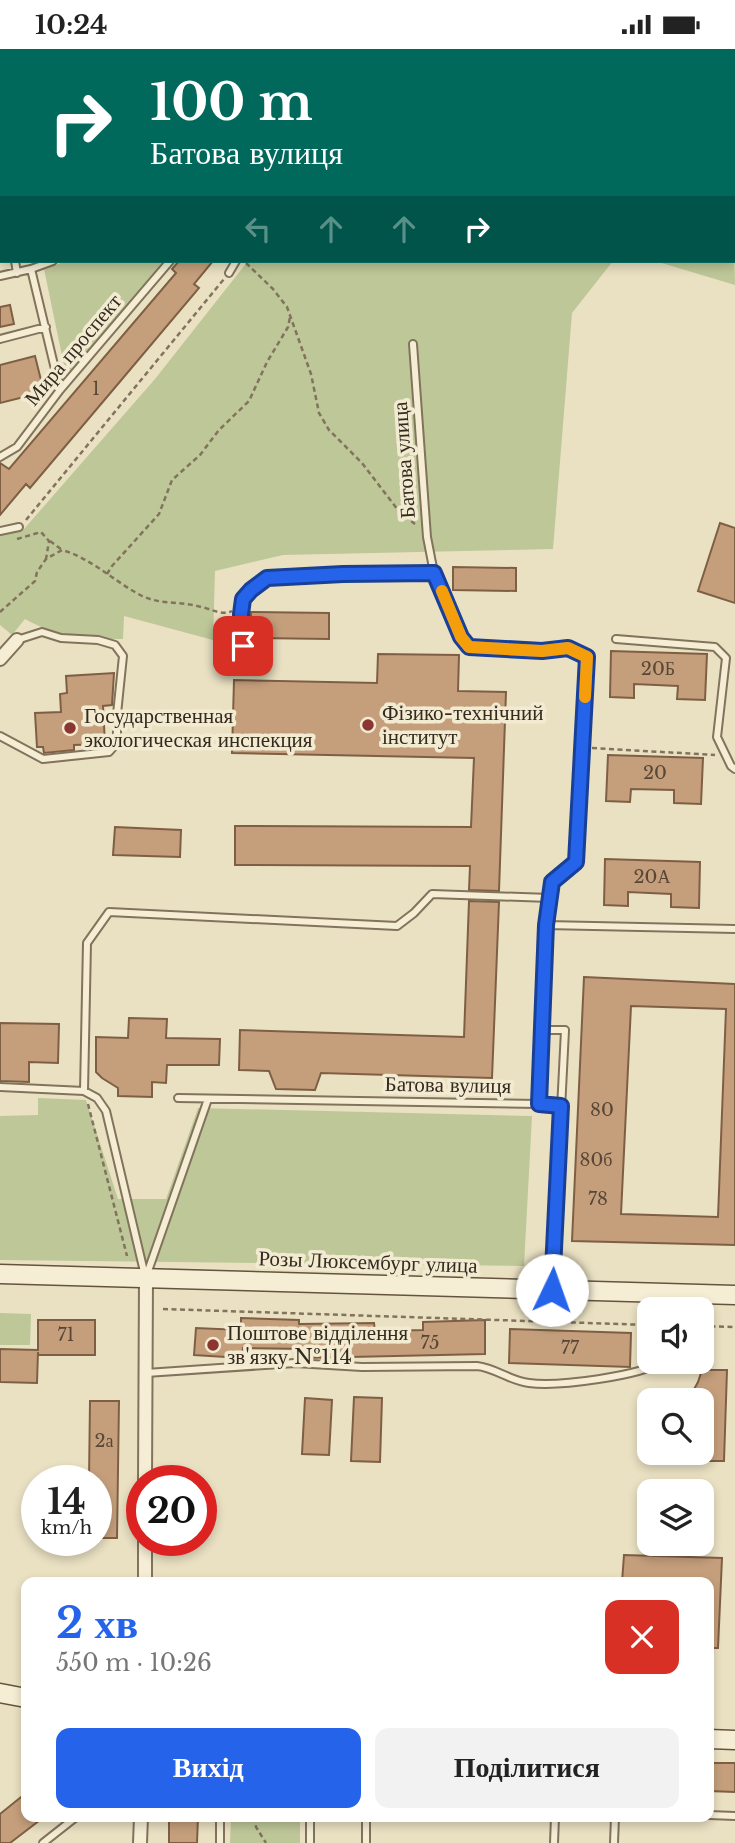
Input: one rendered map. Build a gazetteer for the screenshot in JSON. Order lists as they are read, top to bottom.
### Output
{
  "streets": {
    "street": ["Розы Люксембург улица"],
    "lane": ["Мира проспект", "Батова улица", "Батова вулиця"]
  },
  "crossings": [
    ["Батова улица", "Батова вулиця"]
  ],
  "places": ["Фізико-технічний інститут", "Государственная экологическая инспекция", "Поштове відділення зв'язку №114"],
  "house_numbers": [
    "1",
    "20Б",
    "20",
    "20А",
    "80",
    "80б",
    "78",
    "71",
    "75",
    "77",
    "2а"
  ],
  "page": {
    "status": "10:24",
    "turn": ["100 m", "Батова вулиця"],
    "speed": "14 km/h",
    "limit": "20",
    "heading": ["2 хв", "550 m · 10:26"],
    "buttons": ["Вихід", "Поділитися"]
  }
}
